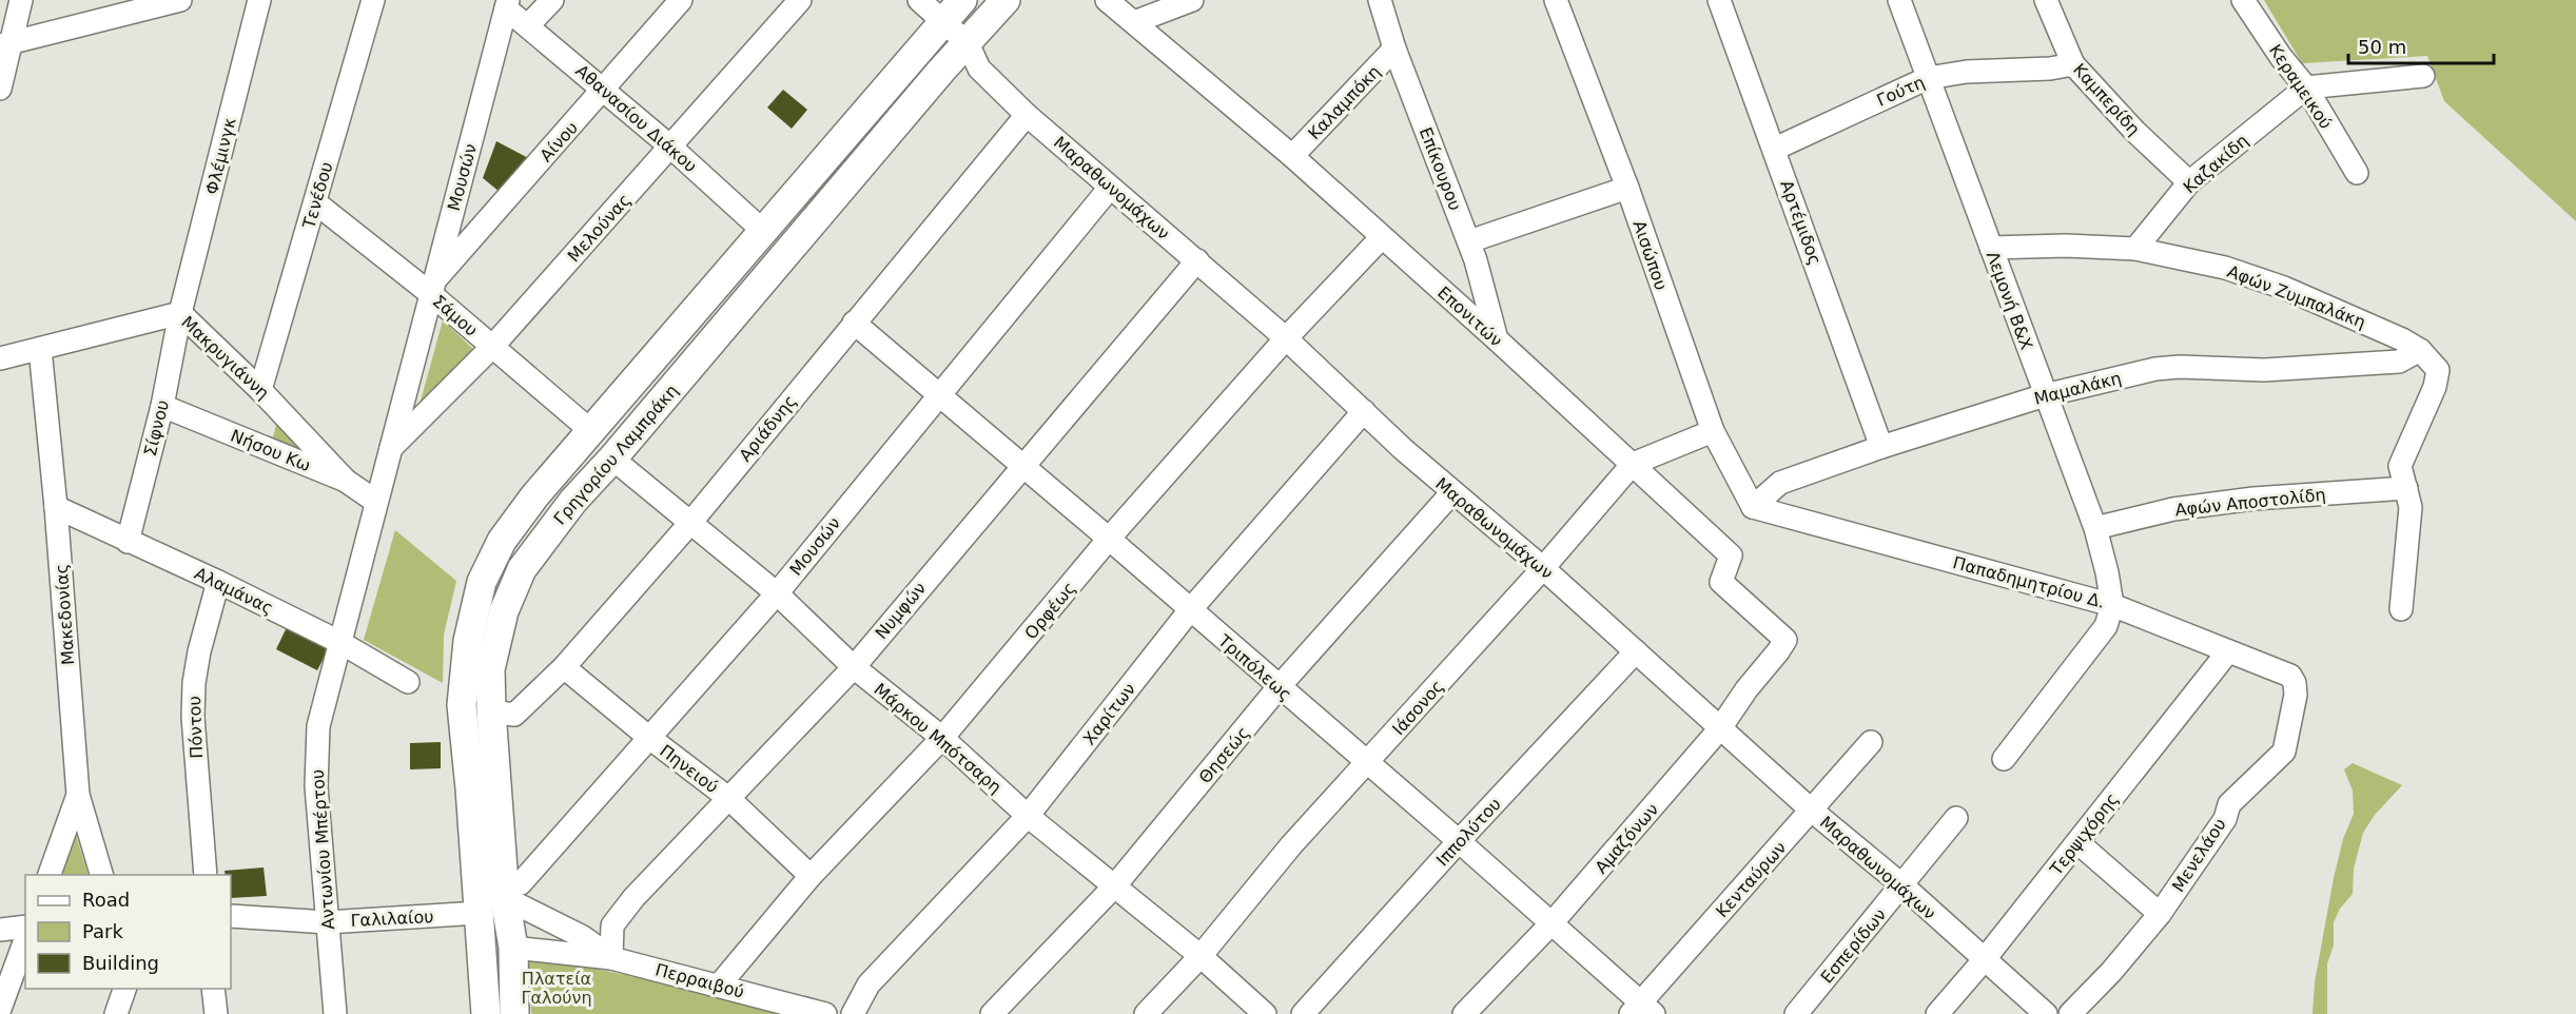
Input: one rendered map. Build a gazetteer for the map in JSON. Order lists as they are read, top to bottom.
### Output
{
  "streets": {
    "main road": ["Γρηγορίου Λαμπράκη"],
    "street": [
      "Κεραμεικού",
      "Γούτη",
      "Καμπερίδη",
      "Καλαμπόκη",
      "Αθανασίου Διάκου",
      "Αίνου",
      "Φλέμινγκ",
      "Καζακίδη",
      "Επίκουρου",
      "Μουσών",
      "Μαραθωνομάχων",
      "Τενέδου",
      "Αρτέμιδος",
      "Μελούνας",
      "Αισώπου",
      "Αφών Ζυμπαλάκη",
      "Λεμονή Β&Χ",
      "Σάμου",
      "Επονιτών",
      "Μακρυγιάννη",
      "Μαμαλάκη",
      "Σίφνου",
      "Αριάδνης",
      "Νήσου Κω",
      "Αφών Αποστολίδη",
      "Παπαδημητρίου Δ.",
      "Αλαμάνας",
      "Νυμφών",
      "Ορφέως",
      "Μακεδονίας",
      "Τριπόλεως",
      "Ιάσονος",
      "Χαρίτων",
      "Πόντου",
      "Μάρκου Μπότσαρη",
      "Θησεώς",
      "Πηνειού",
      "Ιππολύτου",
      "Τερψιχόρης",
      "Αμαζόνων",
      "Αντωνίου Μπέρτου",
      "Μενελάου",
      "Κενταύρων",
      "Γαλιλαίου",
      "Εσπερίδων",
      "Περραιβού"
    ]
  },
  "crossings": [
    ["Κεραμεικού", "Καζακίδη"],
    ["Γούτη", "Καμπερίδη"],
    ["Γούτη", "Αρτέμιδος"],
    ["Γούτη", "Λεμονή Β&Χ"],
    ["Καμπερίδη", "Καζακίδη"],
    ["Καλαμπόκη", "Επίκουρου"],
    ["Καλαμπόκη", "Επονιτών"],
    ["Αθανασίου Διάκου", "Αίνου"],
    ["Αθανασίου Διάκου", "Μουσών"],
    ["Αθανασίου Διάκου", "Μελούνας"],
    ["Αθανασίου Διάκου", "Γρηγορίου Λαμπράκη"],
    ["Αίνου", "Μουσών"],
    ["Αίνου", "Σάμου"],
    ["Φλέμινγκ", "Μακρυγιάννη"],
    ["Φλέμινγκ", "Σίφνου"],
    ["Καζακίδη", "Αφών Ζυμπαλάκη"],
    ["Επίκουρου", "Επονιτών"],
    ["Μουσών", "Μαραθωνομάχων"],
    ["Μουσών", "Μελούνας"],
    ["Μουσών", "Σάμου"],
    ["Μουσών", "Νήσου Κω"],
    ["Μουσών", "Γρηγορίου Λαμπράκη"],
    ["Μουσών", "Τριπόλεως"],
    ["Μουσών", "Μάρκου Μπότσαρη"],
    ["Μουσών", "Πηνειού"],
    ["Μουσών", "Αντωνίου Μπέρτου"],
    ["Μουσών", "Περραιβού"],
    ["Μαραθωνομάχων", "Αριάδνης"],
    ["Μαραθωνομάχων", "Γρηγορίου Λαμπράκη"],
    ["Μαραθωνομάχων", "Νυμφών"],
    ["Μαραθωνομάχων", "Ορφέως"],
    ["Μαραθωνομάχων", "Ιάσονος"],
    ["Μαραθωνομάχων", "Χαρίτων"],
    ["Μαραθωνομάχων", "Θησεώς"],
    ["Μαραθωνομάχων", "Ιππολύτου"],
    ["Μαραθωνομάχων", "Τερψιχόρης"],
    ["Μαραθωνομάχων", "Αμαζόνων"],
    ["Μαραθωνομάχων", "Κενταύρων"],
    ["Μαραθωνομάχων", "Εσπερίδων"],
    ["Τενέδου", "Σάμου"],
    ["Τενέδου", "Μακρυγιάννη"],
    ["Αρτέμιδος", "Μαμαλάκη"],
    ["Μελούνας", "Σάμου"],
    ["Αισώπου", "Μαμαλάκη"],
    ["Αισώπου", "Παπαδημητρίου Δ."],
    ["Αισώπου", "Ιάσονος"],
    ["Αφών Ζυμπαλάκη", "Λεμονή Β&Χ"],
    ["Αφών Ζυμπαλάκη", "Μαμαλάκη"],
    ["Αφών Ζυμπαλάκη", "Αφών Αποστολίδη"],
    ["Λεμονή Β&Χ", "Μαμαλάκη"],
    ["Λεμονή Β&Χ", "Αφών Αποστολίδη"],
    ["Λεμονή Β&Χ", "Παπαδημητρίου Δ."],
    ["Σάμου", "Γρηγορίου Λαμπράκη"],
    ["Επονιτών", "Ορφέως"],
    ["Επονιτών", "Ιάσονος"],
    ["Επονιτών", "Αμαζόνων"],
    ["Μακρυγιάννη", "Σίφνου"],
    ["Μακρυγιάννη", "Νήσου Κω"],
    ["Μακρυγιάννη", "Μακεδονίας"],
    ["Μαμαλάκη", "Παπαδημητρίου Δ."],
    ["Σίφνου", "Νήσου Κω"],
    ["Σίφνου", "Αλαμάνας"],
    ["Αριάδνης", "Γρηγορίου Λαμπράκη"],
    ["Αριάδνης", "Τριπόλεως"],
    ["Αριάδνης", "Μάρκου Μπότσαρη"],
    ["Αριάδνης", "Πηνειού"],
    ["Νήσου Κω", "Αντωνίου Μπέρτου"],
    ["Γρηγορίου Λαμπράκη", "Μάρκου Μπότσαρη"],
    ["Γρηγορίου Λαμπράκη", "Γαλιλαίου"],
    ["Γρηγορίου Λαμπράκη", "Περραιβού"],
    ["Παπαδημητρίου Δ.", "Τερψιχόρης"],
    ["Παπαδημητρίου Δ.", "Μενελάου"],
    ["Αλαμάνας", "Μακεδονίας"],
    ["Αλαμάνας", "Πόντου"],
    ["Αλαμάνας", "Αντωνίου Μπέρτου"],
    ["Νυμφών", "Τριπόλεως"],
    ["Νυμφών", "Μάρκου Μπότσαρη"],
    ["Νυμφών", "Πηνειού"],
    ["Νυμφών", "Περραιβού"],
    ["Ορφέως", "Τριπόλεως"],
    ["Ορφέως", "Μάρκου Μπότσαρη"],
    ["Ορφέως", "Πηνειού"],
    ["Ορφέως", "Περραιβού"],
    ["Τριπόλεως", "Ιάσονος"],
    ["Τριπόλεως", "Χαρίτων"],
    ["Τριπόλεως", "Θησεώς"],
    ["Τριπόλεως", "Ιππολύτου"],
    ["Τριπόλεως", "Αμαζόνων"],
    ["Τριπόλεως", "Κενταύρων"],
    ["Ιάσονος", "Μάρκου Μπότσαρη"],
    ["Χαρίτων", "Μάρκου Μπότσαρη"],
    ["Μάρκου Μπότσαρη", "Θησεώς"],
    ["Αντωνίου Μπέρτου", "Γαλιλαίου"]
  ],
  "parks": ["Πλατεία Γαλούνη"],
  "legend": ["Road", "Park", "Building"],
  "scale_bar": "50 m"
}
